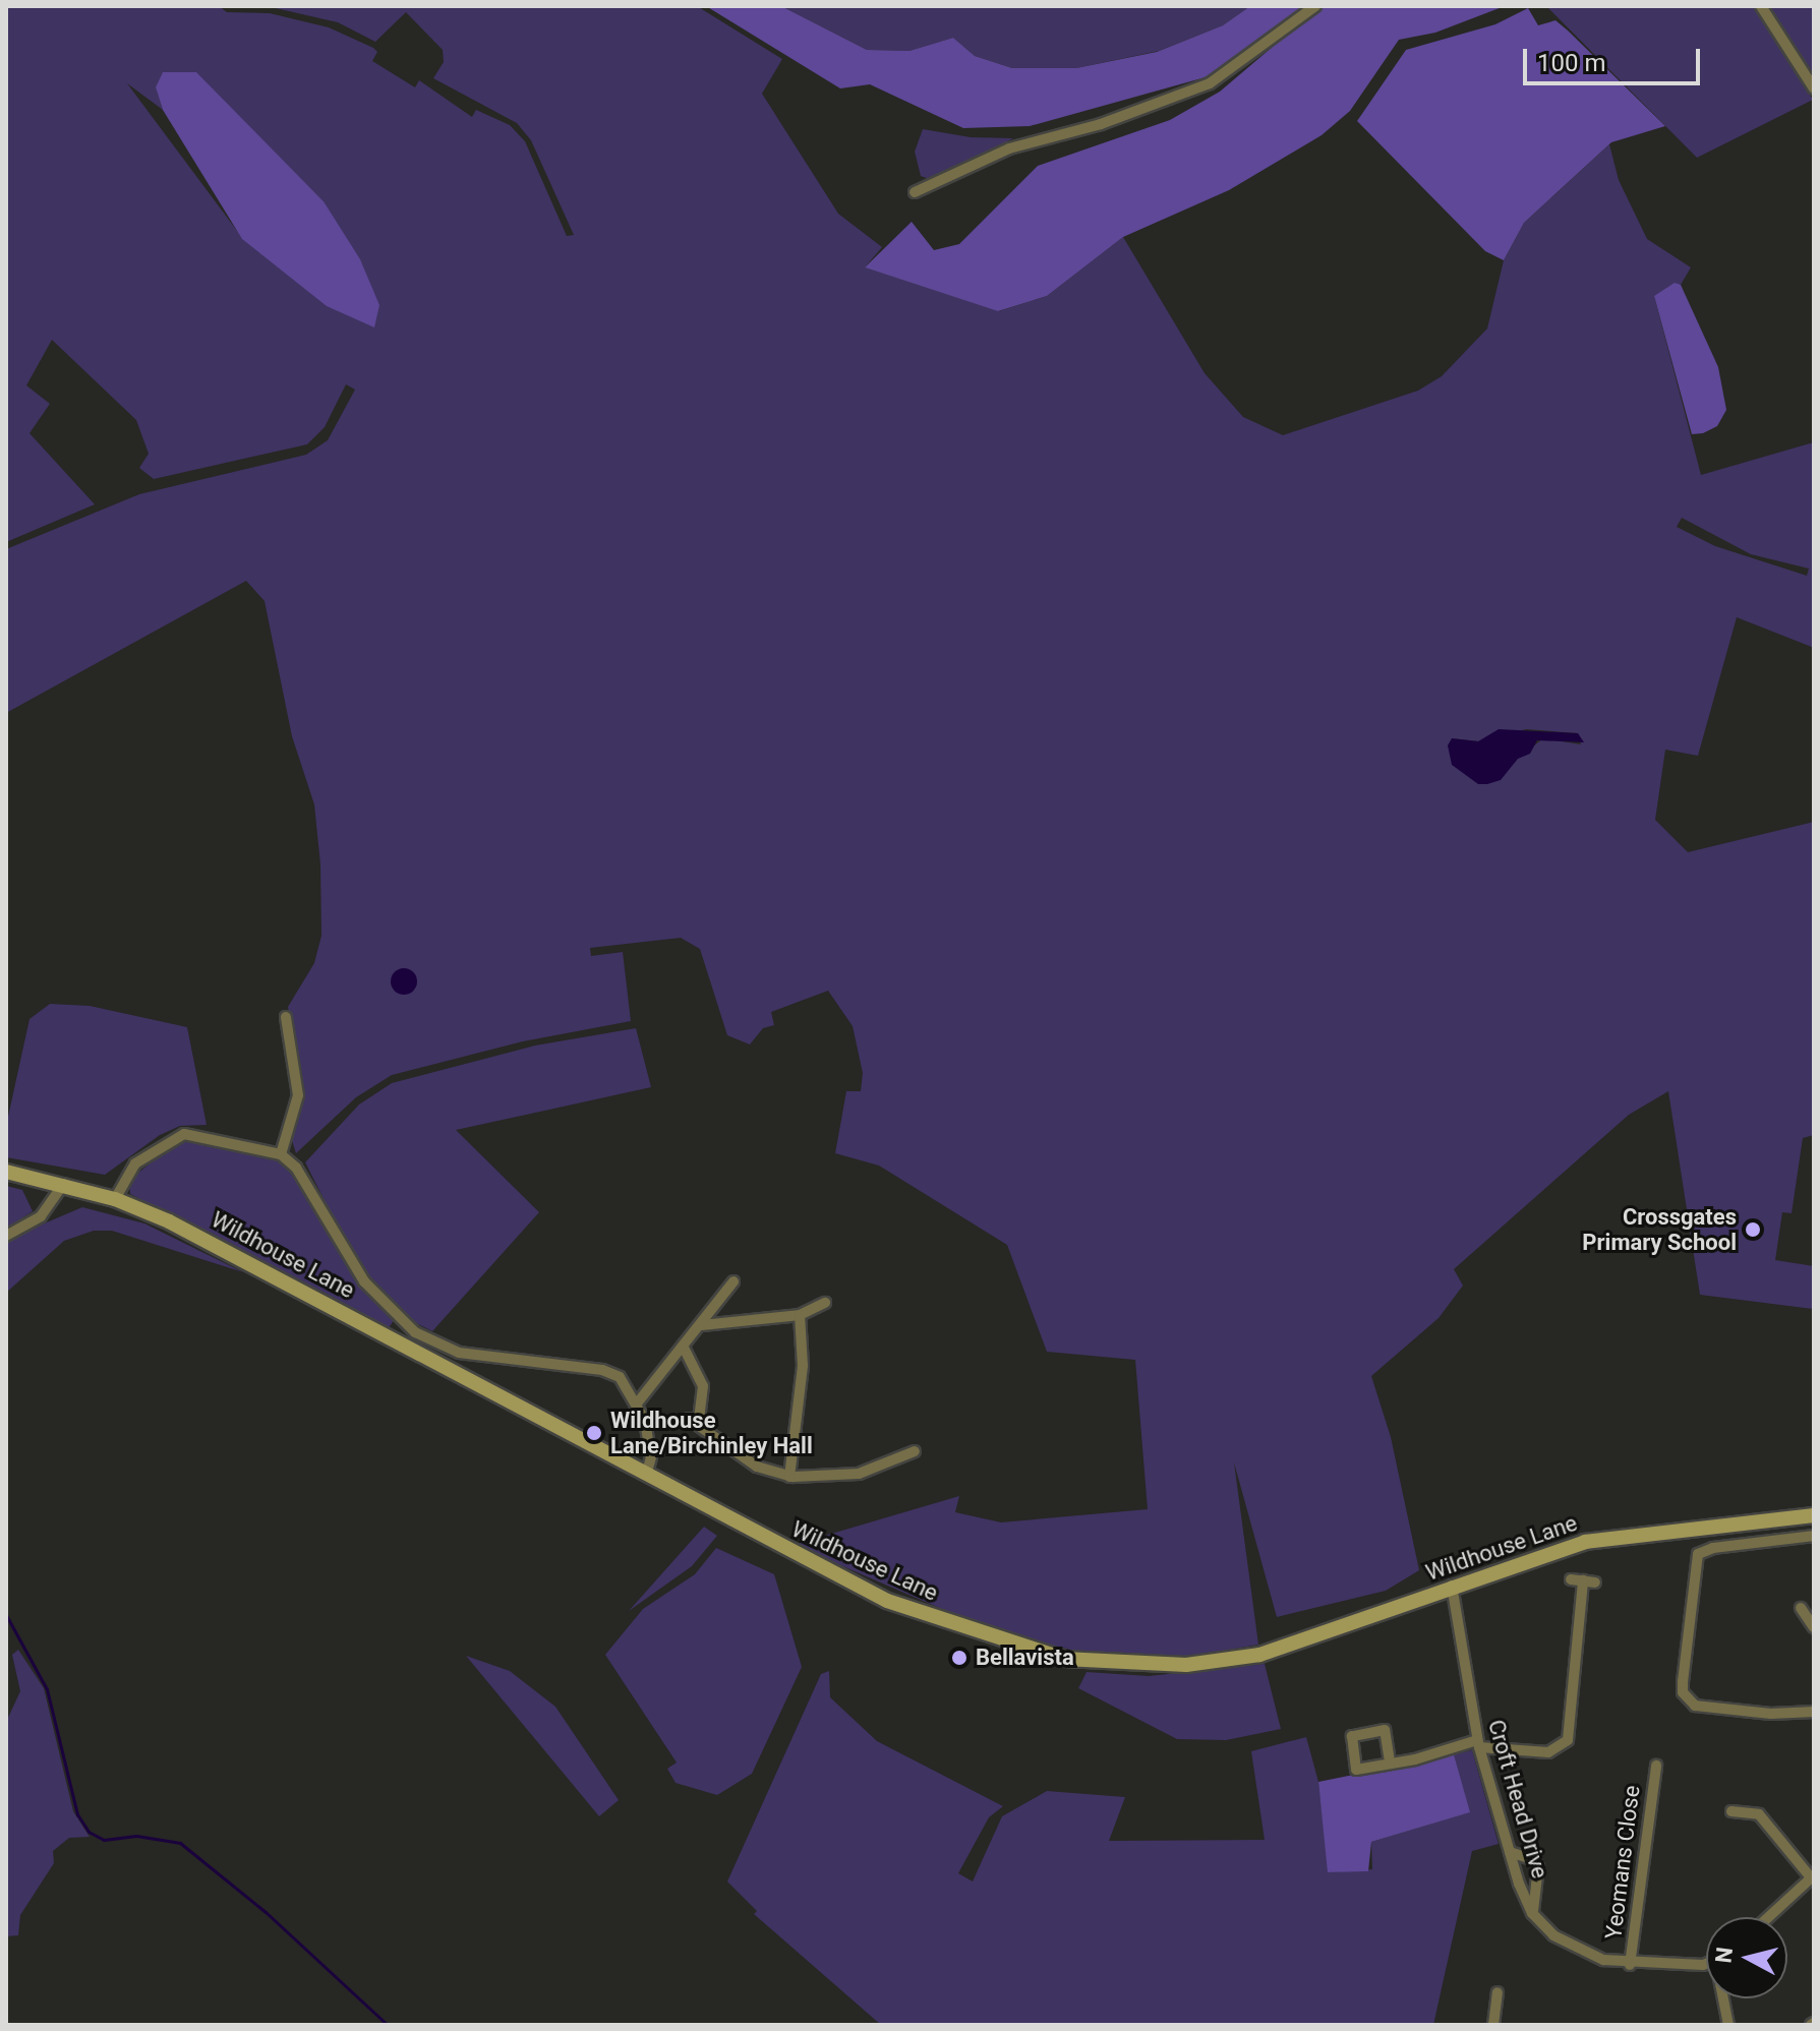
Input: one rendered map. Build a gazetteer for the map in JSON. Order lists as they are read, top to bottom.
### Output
{
  "streets": {
    "main road": ["Wildhouse Lane"],
    "street": ["Croft Head Drive", "Yeomans Close"]
  },
  "crossings": [
    ["Wildhouse Lane", "Croft Head Drive"],
    ["Croft Head Drive", "Yeomans Close"]
  ],
  "places": ["Crossgates Primary School", "Wildhouse Lane/Birchinley Hall", "Bellavista"],
  "scale_bar": "100 m",
  "north": "left"
}
